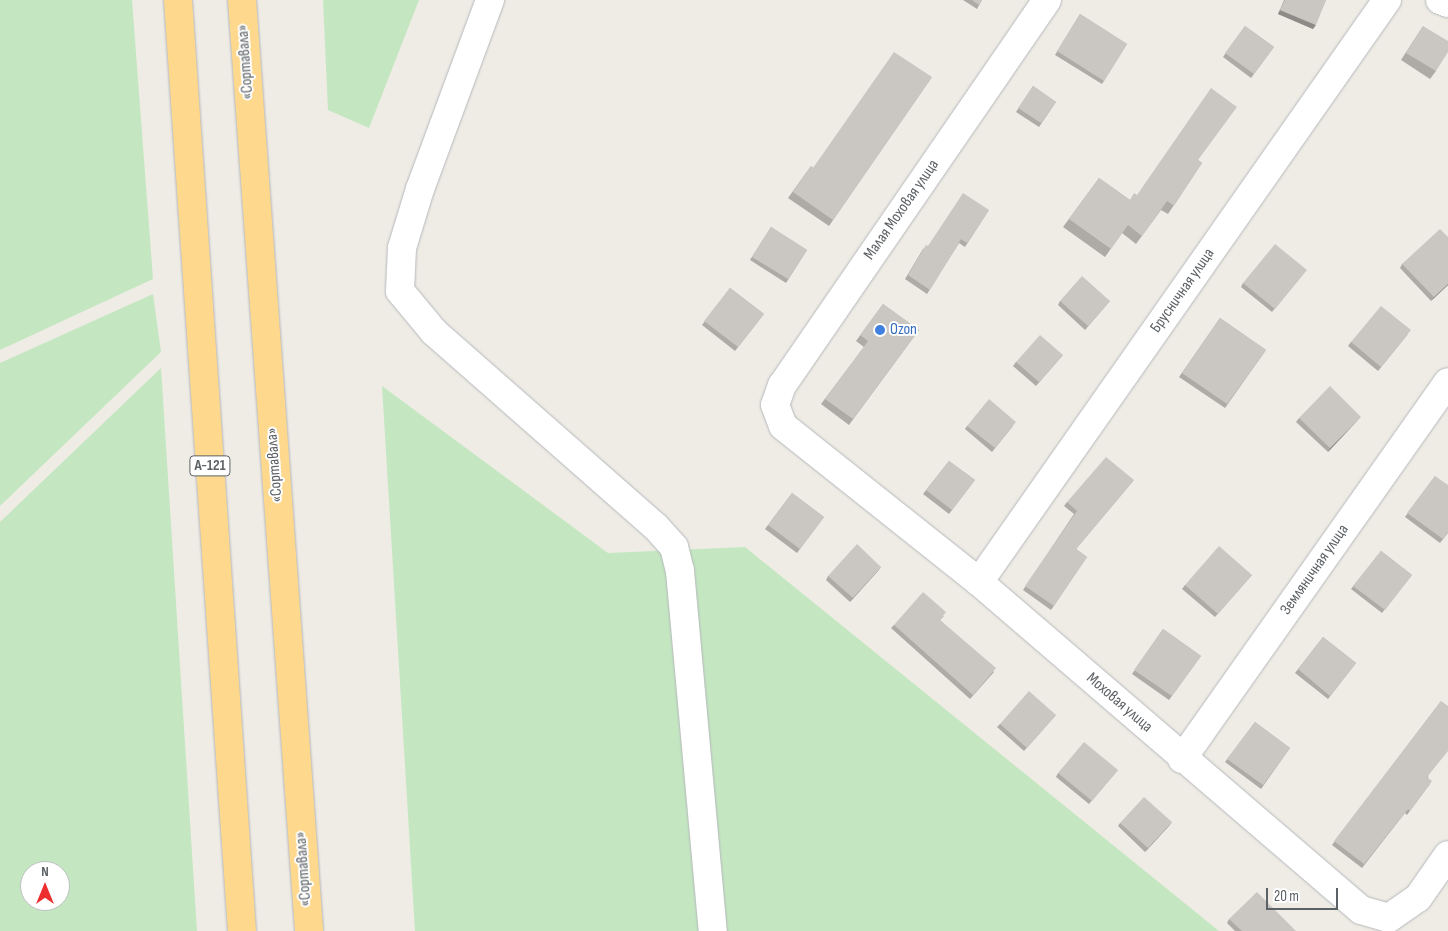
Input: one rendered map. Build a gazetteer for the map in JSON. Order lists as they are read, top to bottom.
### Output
{
  "streets": {
    "highway": ["«Сортавала»", "А-121"],
    "street": [
      "Малая Моховая улица",
      "Брусничная улица",
      "Земляничная улица",
      "Моховая улица"
    ]
  },
  "crossings": [
    ["Малая Моховая улица", "Моховая улица"],
    ["Брусничная улица", "Моховая улица"],
    ["Земляничная улица", "Моховая улица"]
  ],
  "places": ["Ozon"],
  "scale_bar": "20 m",
  "north": "top"
}
